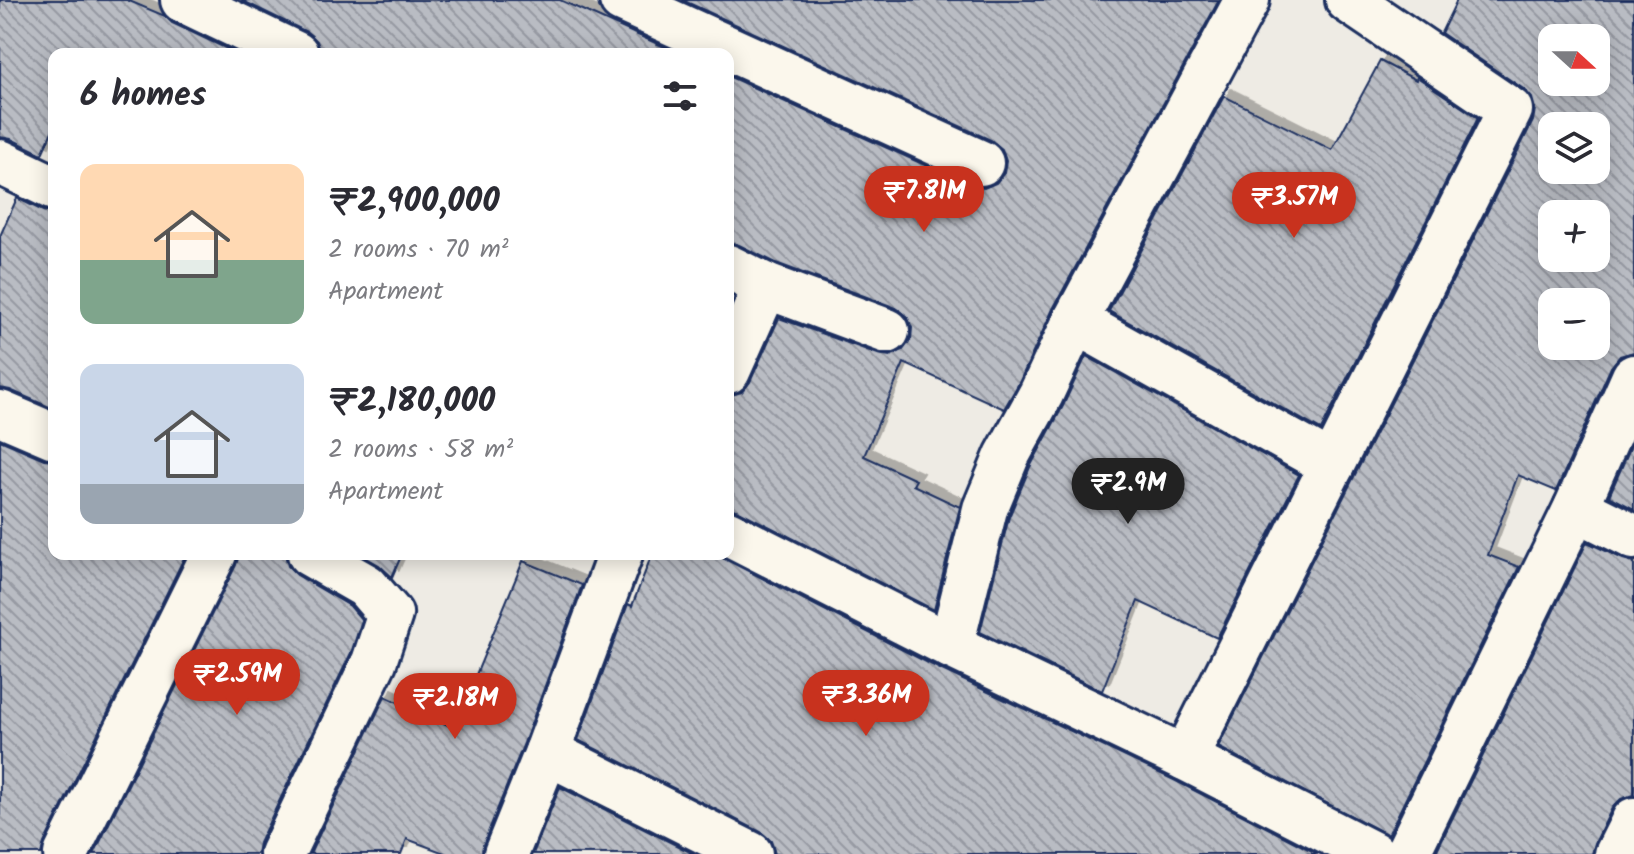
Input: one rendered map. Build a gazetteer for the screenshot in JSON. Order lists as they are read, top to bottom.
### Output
{
  "north": "right",
  "page": {
    "map_buttons": ["+", "−"],
    "heading": "6 homes",
    "list": [
      {
        "name": "₹2,900,000",
        "note": "2 rooms · 70 m² · Apartment"
      },
      {
        "name": "₹2,180,000",
        "note": "2 rooms · 58 m² · Apartment"
      }
    ],
    "price": [
      "₹7.81M",
      "₹3.57M",
      "₹2.9M",
      "₹2.59M",
      "₹3.36M",
      "₹2.18M"
    ]
  }
}
